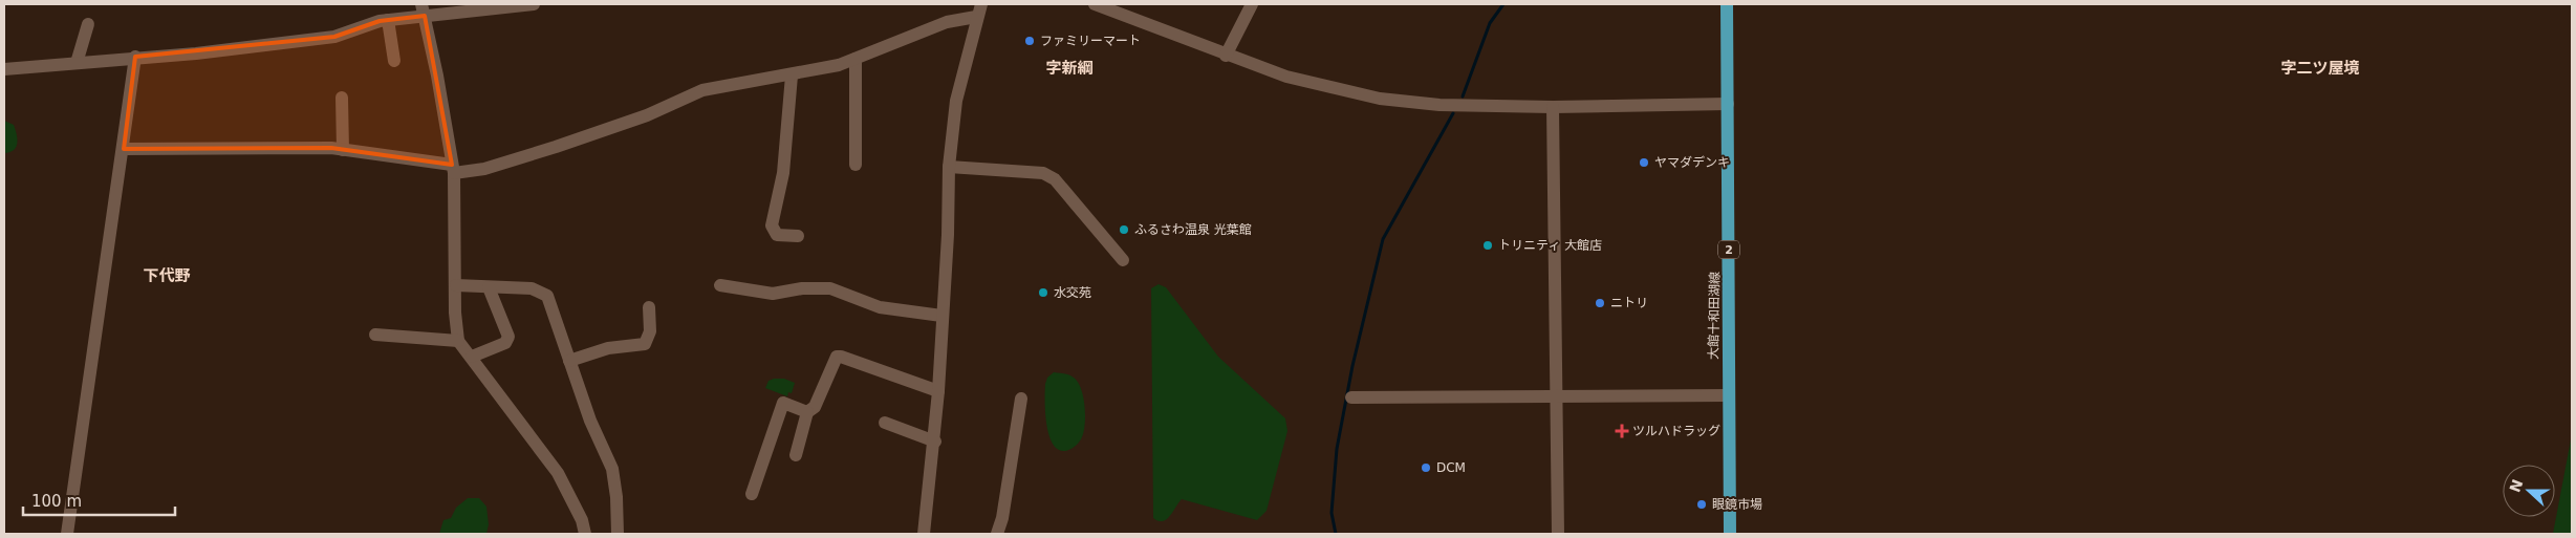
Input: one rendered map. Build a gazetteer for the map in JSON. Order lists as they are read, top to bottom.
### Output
{
  "streets": {
    "main road": ["2", "大館十和田湖線"]
  },
  "districts": ["字新綱", "字二ツ屋境", "下代野"],
  "places": {
    "other": [
      "ファミリーマート",
      "ヤマダデンキ",
      "ふるさわ温泉 光葉館",
      "トリニティ 大館店",
      "水交苑",
      "ニトリ",
      "DCM",
      "眼鏡市場"
    ],
    "health": ["ツルハドラッグ"]
  },
  "scale_bar": "100 m",
  "north": "left"
}
